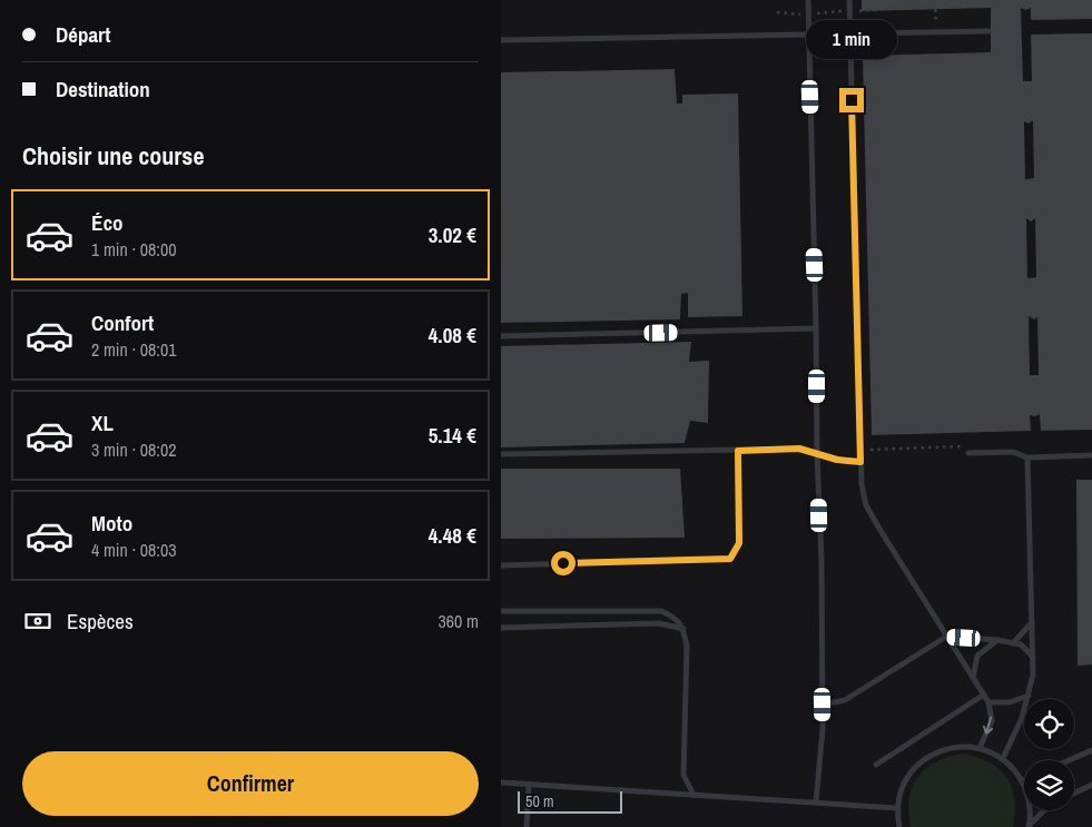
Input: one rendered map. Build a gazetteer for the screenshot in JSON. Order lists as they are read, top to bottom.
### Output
{
  "scale_bar": "50 m",
  "page": {
    "banner": ["Départ", "Destination"],
    "bubble": "1 min",
    "heading": "Choisir une course",
    "list": [
      {
        "name": "Éco",
        "note": "1 min · 08:00",
        "value": "3.02 €"
      },
      {
        "name": "Confort",
        "note": "2 min · 08:01",
        "value": "4.08 €"
      },
      {
        "name": "XL",
        "note": "3 min · 08:02",
        "value": "5.14 €"
      },
      {
        "name": "Moto",
        "note": "4 min · 08:03",
        "value": "4.48 €"
      }
    ],
    "pay": ["Espèces", "360 m"],
    "buttons": "Confirmer",
    "scale": "50 m"
  }
}
